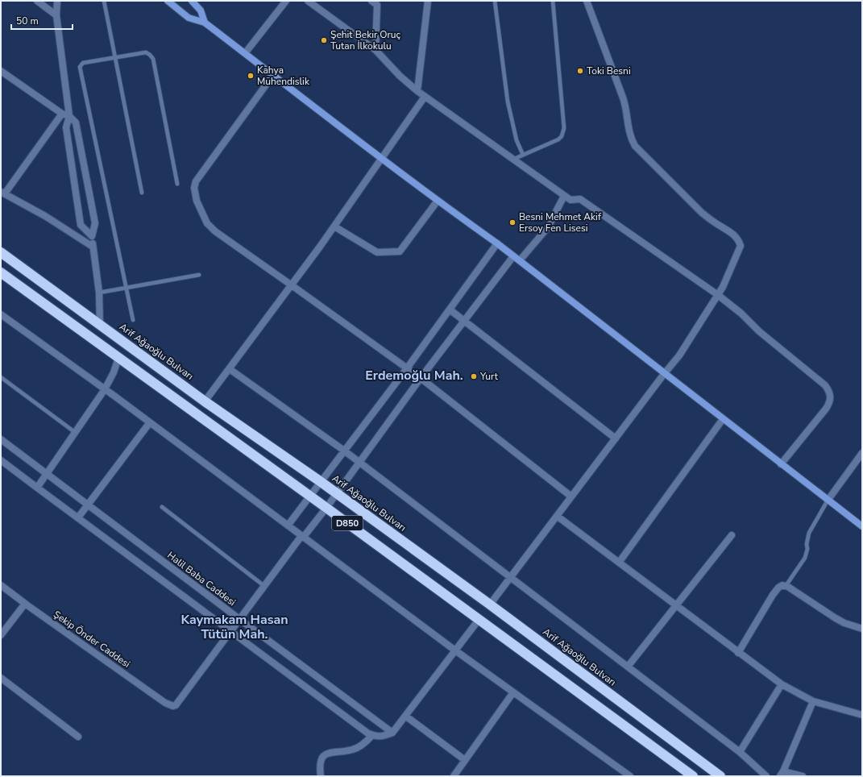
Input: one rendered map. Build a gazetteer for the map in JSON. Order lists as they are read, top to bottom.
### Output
{
  "streets": {
    "highway": ["Arif Ağaoğlu Bulvarı", "D850"],
    "street": ["Halil Baba Caddesi", "Şekip Önder Caddesi"]
  },
  "districts": ["Erdemoğlu Mah.", "Kaymakam Hasan Tütün Mah."],
  "places": [
    "Şehit Bekir Oruç Tutan İlkokulu",
    "Toki Besni",
    "Kahya Mühendislik",
    "Besni Mehmet Akif Ersoy Fen Lisesi",
    "Yurt"
  ],
  "scale_bar": "50 m"
}
